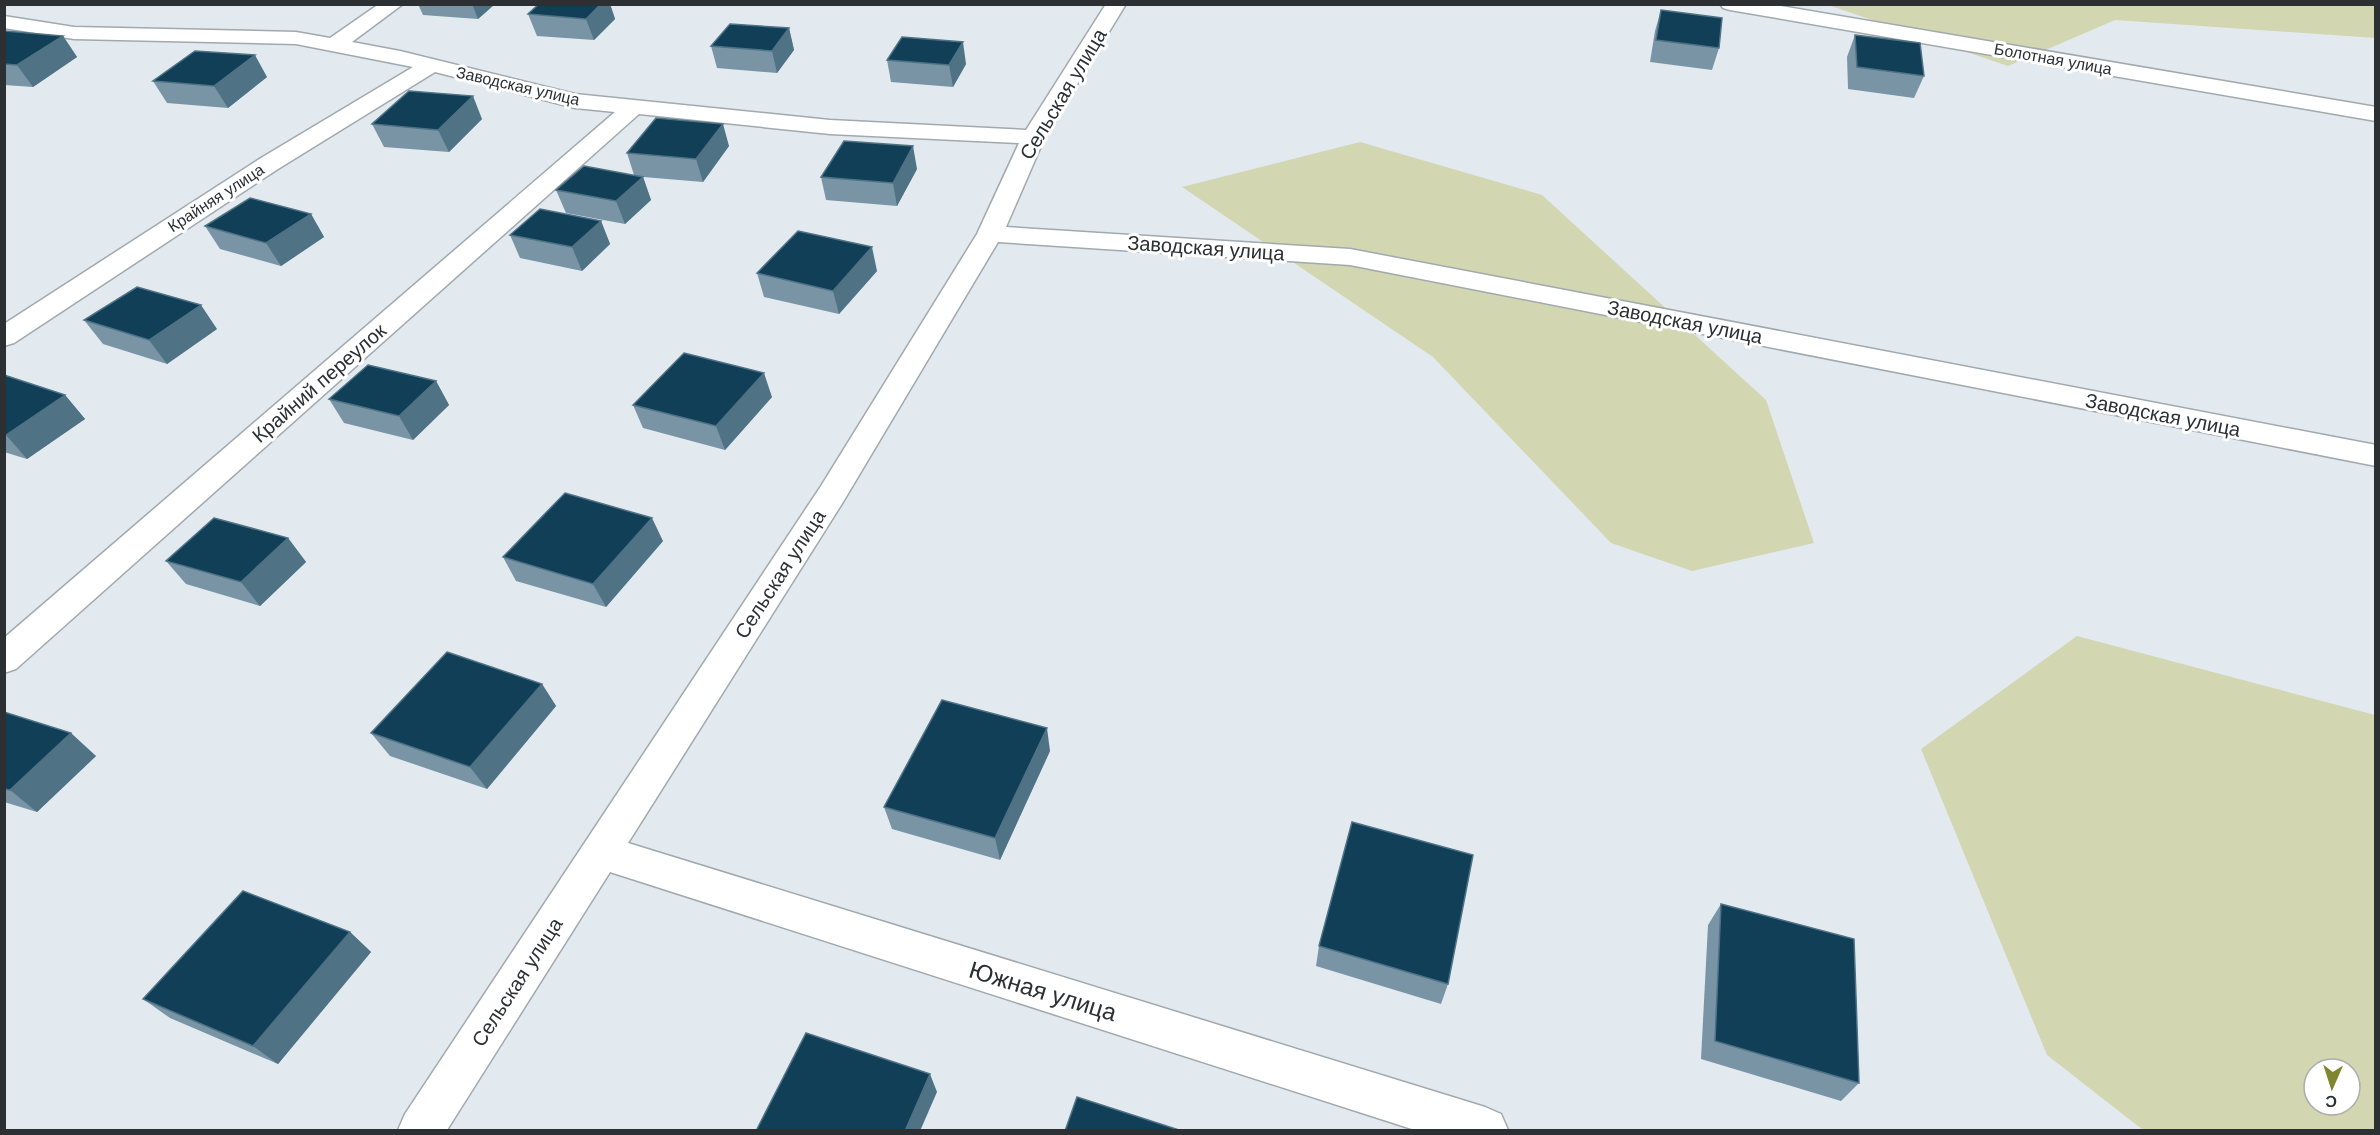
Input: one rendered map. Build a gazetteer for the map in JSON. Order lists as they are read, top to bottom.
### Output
{
  "streets": {
    "street": [
      "Болотная улица",
      "Заводская улица",
      "Сельская улица",
      "Крайняя улица",
      "Крайний переулок",
      "Южная улица"
    ]
  },
  "crossings": [
    ["Заводская улица", "Сельская улица"],
    ["Заводская улица", "Крайняя улица"],
    ["Заводская улица", "Крайний переулок"],
    ["Сельская улица", "Южная улица"]
  ],
  "north": "bottom"
}
